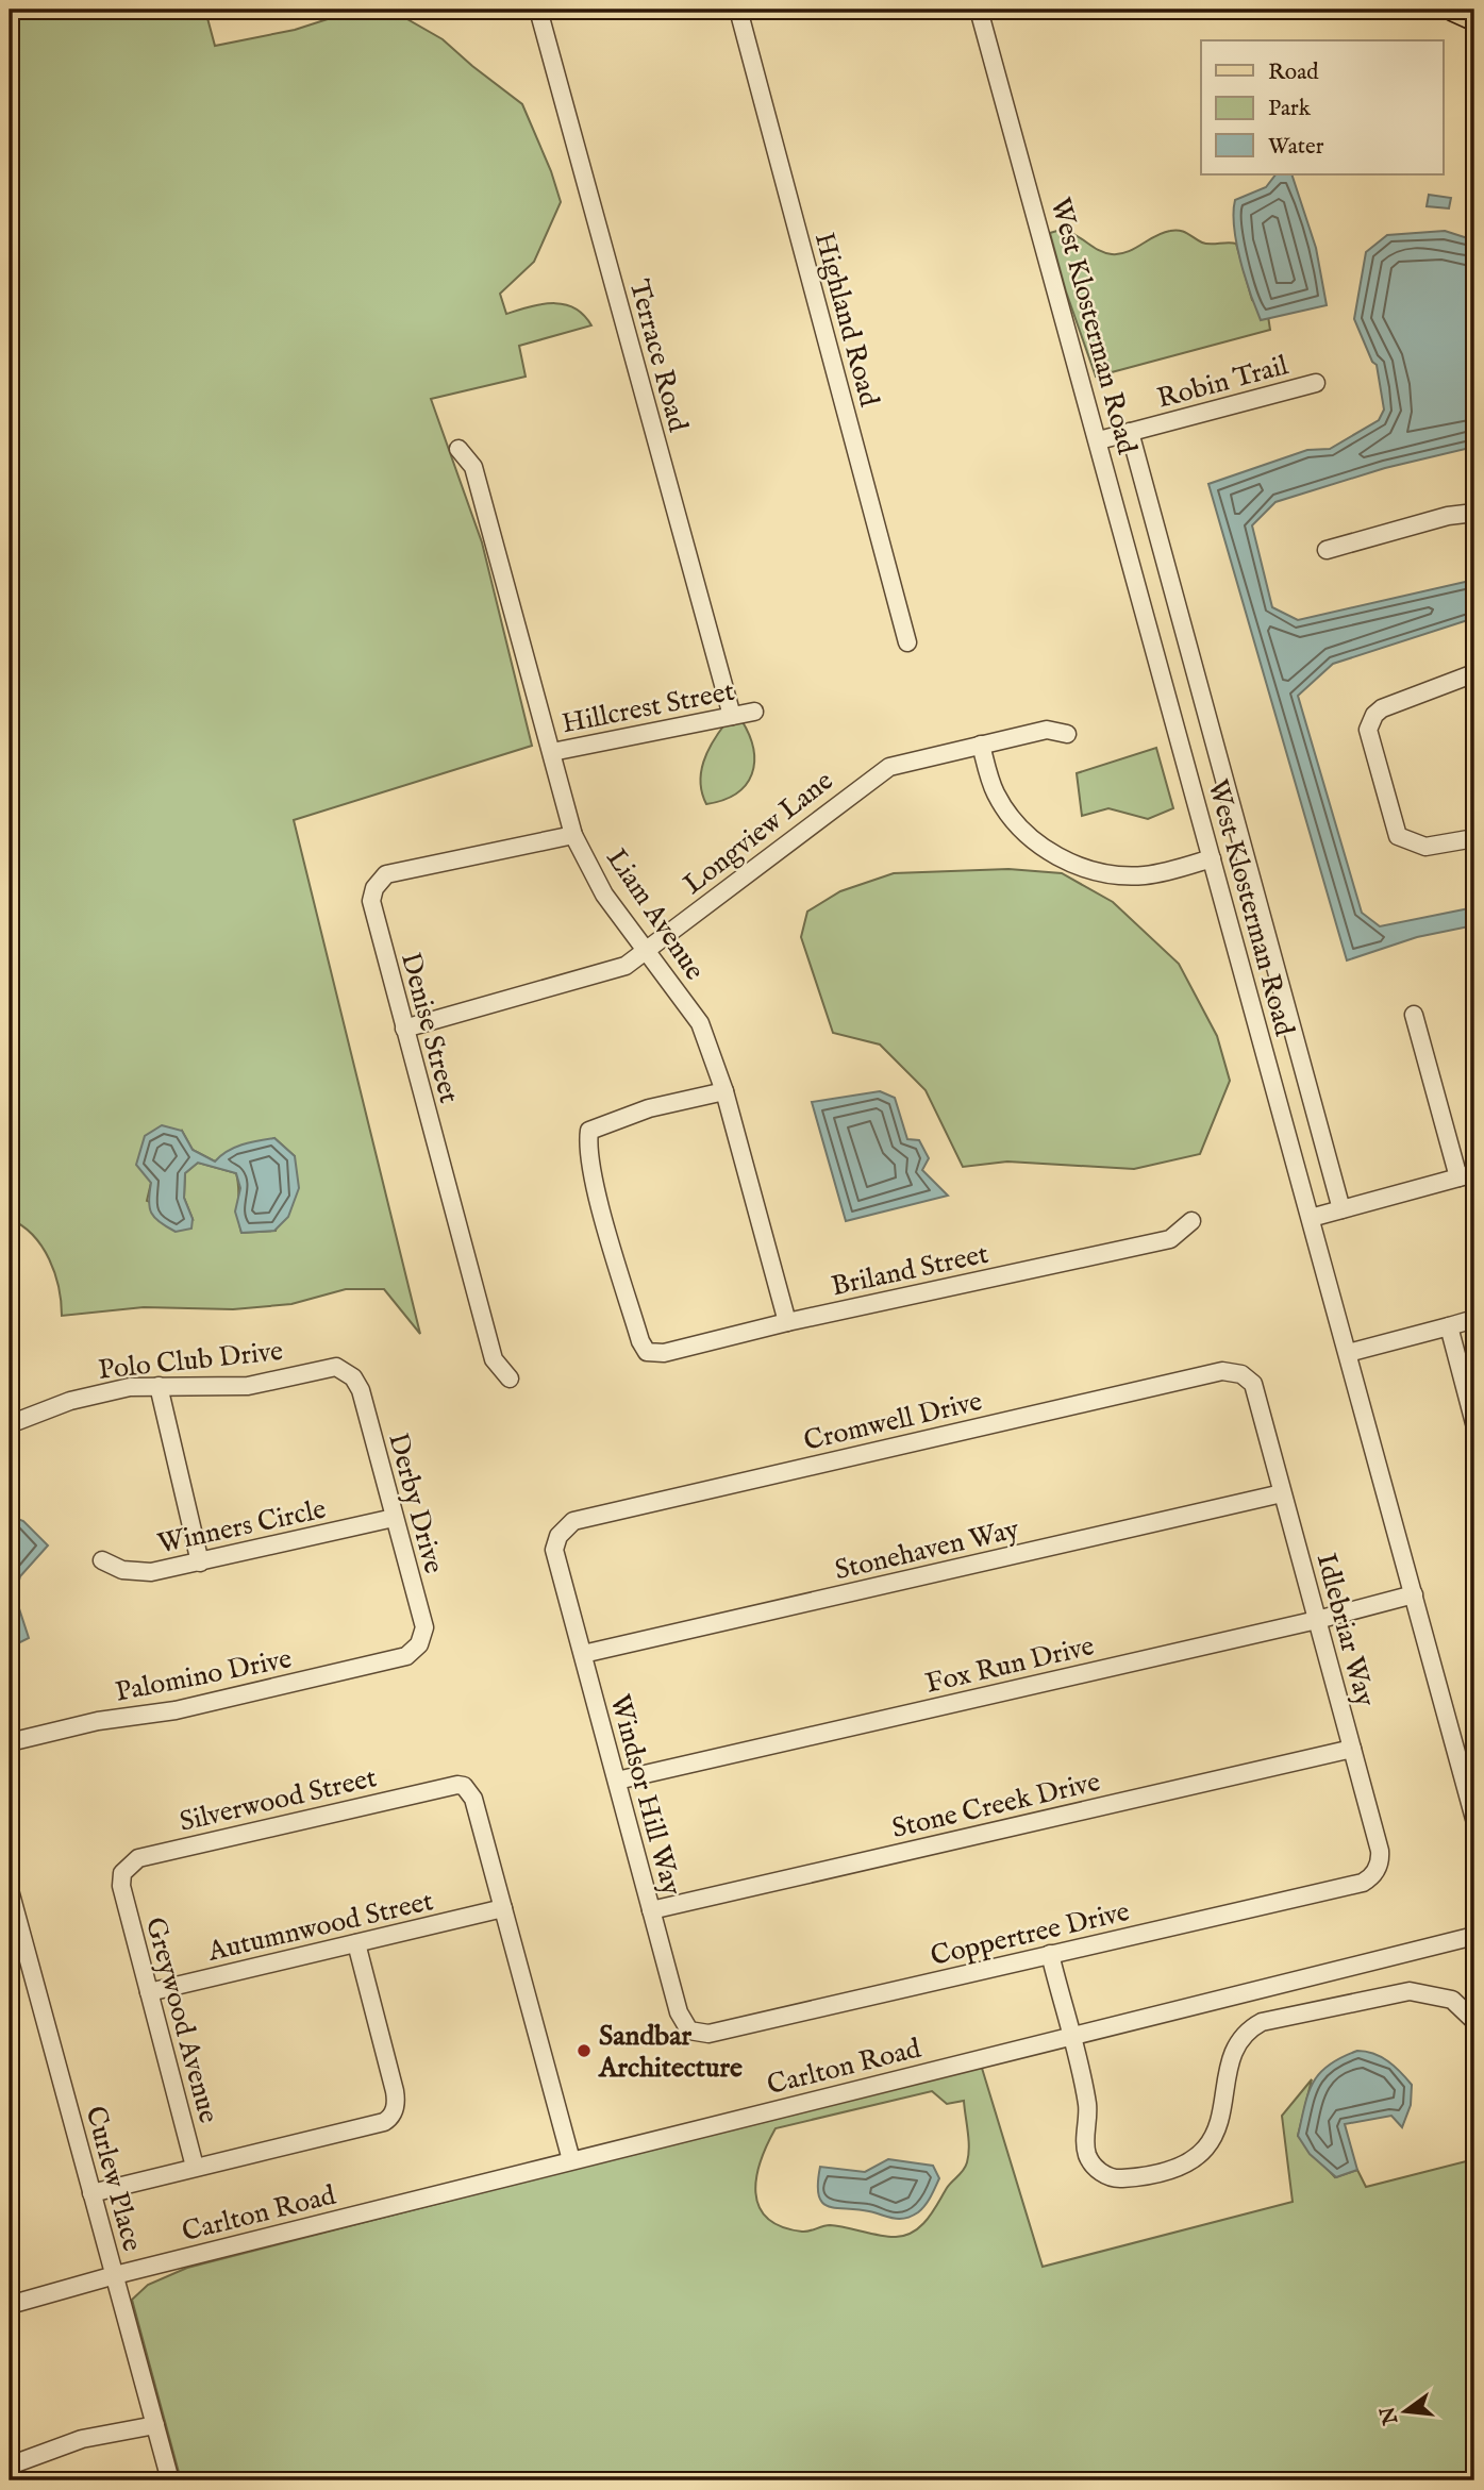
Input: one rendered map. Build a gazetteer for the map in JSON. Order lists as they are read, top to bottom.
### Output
{
  "streets": {
    "street": [
      "Highland Road",
      "West Klosterman Road",
      "Terrace Road",
      "Robin Trail",
      "Hillcrest Street",
      "Longview Lane",
      "Liam Avenue",
      "Denise Street",
      "Briland Street",
      "Polo Club Drive",
      "Cromwell Drive",
      "Derby Drive",
      "Winners Circle",
      "Stonehaven Way",
      "Idlebriar Way",
      "Fox Run Drive",
      "Palomino Drive",
      "Windsor Hill Way",
      "Silverwood Street",
      "Stone Creek Drive",
      "Autumnwood Street",
      "Coppertree Drive",
      "Greywood Avenue",
      "Carlton Road",
      "Curlew Place"
    ]
  },
  "crossings": [
    ["West Klosterman Road", "Robin Trail"],
    ["West Klosterman Road", "Fox Run Drive"],
    ["Terrace Road", "Hillcrest Street"],
    ["Hillcrest Street", "Liam Avenue"],
    ["Longview Lane", "Liam Avenue"],
    ["Longview Lane", "Denise Street"],
    ["Liam Avenue", "Denise Street"],
    ["Liam Avenue", "Briland Street"],
    ["Polo Club Drive", "Derby Drive"],
    ["Cromwell Drive", "Idlebriar Way"],
    ["Cromwell Drive", "Windsor Hill Way"],
    ["Derby Drive", "Winners Circle"],
    ["Derby Drive", "Palomino Drive"],
    ["Stonehaven Way", "Idlebriar Way"],
    ["Stonehaven Way", "Windsor Hill Way"],
    ["Idlebriar Way", "Fox Run Drive"],
    ["Idlebriar Way", "Stone Creek Drive"],
    ["Idlebriar Way", "Coppertree Drive"],
    ["Fox Run Drive", "Windsor Hill Way"],
    ["Windsor Hill Way", "Stone Creek Drive"],
    ["Windsor Hill Way", "Coppertree Drive"],
    ["Silverwood Street", "Autumnwood Street"],
    ["Silverwood Street", "Greywood Avenue"],
    ["Autumnwood Street", "Greywood Avenue"],
    ["Carlton Road", "Curlew Place"]
  ],
  "places": ["Sandbar Architecture"],
  "legend": ["Road", "Park", "Water"],
  "north": "left"
}
